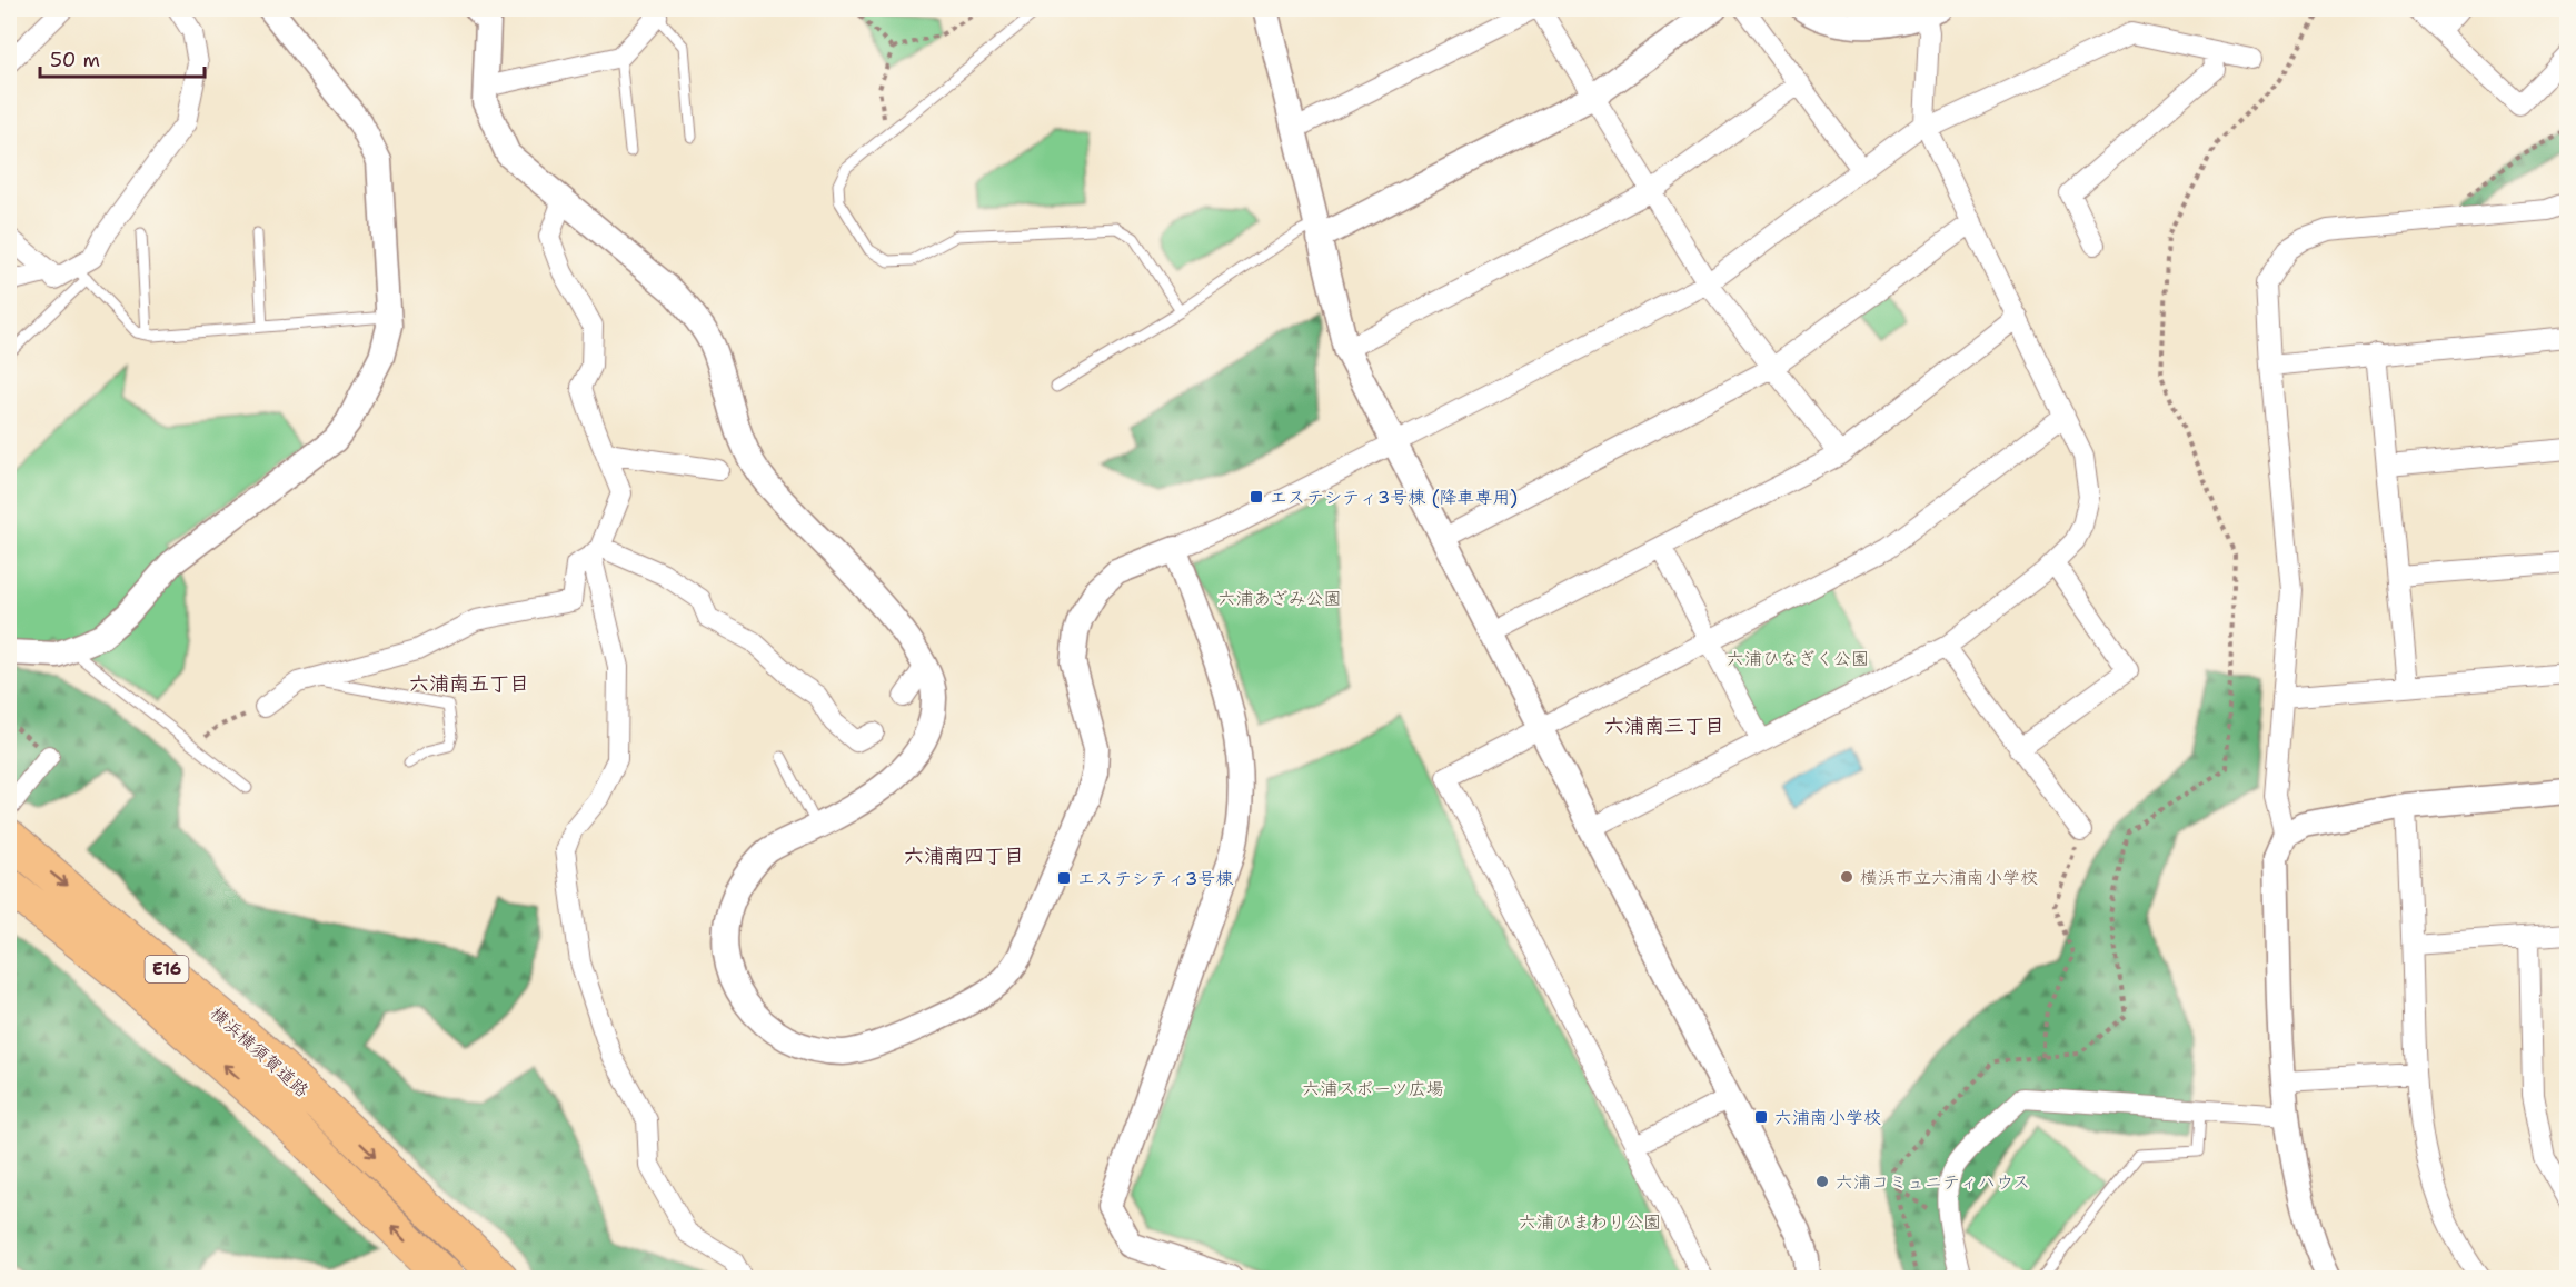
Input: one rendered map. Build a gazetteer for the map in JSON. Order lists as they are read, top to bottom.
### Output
{
  "streets": {
    "highway": ["E16", "横浜横須賀道路"]
  },
  "districts": ["六浦南五丁目", "六浦南三丁目", "六浦南四丁目"],
  "parks": [
    "六浦あざみ公園",
    "六浦ひなぎく公園",
    "六浦スポーツ広場",
    "六浦ひまわり公園"
  ],
  "places": {
    "transit": ["エステシティ3号棟 (降車専用)", "エステシティ3号棟", "六浦南小学校"],
    "other": ["横浜市立六浦南小学校", "六浦コミュニティハウス"]
  },
  "scale_bar": "50 m"
}
